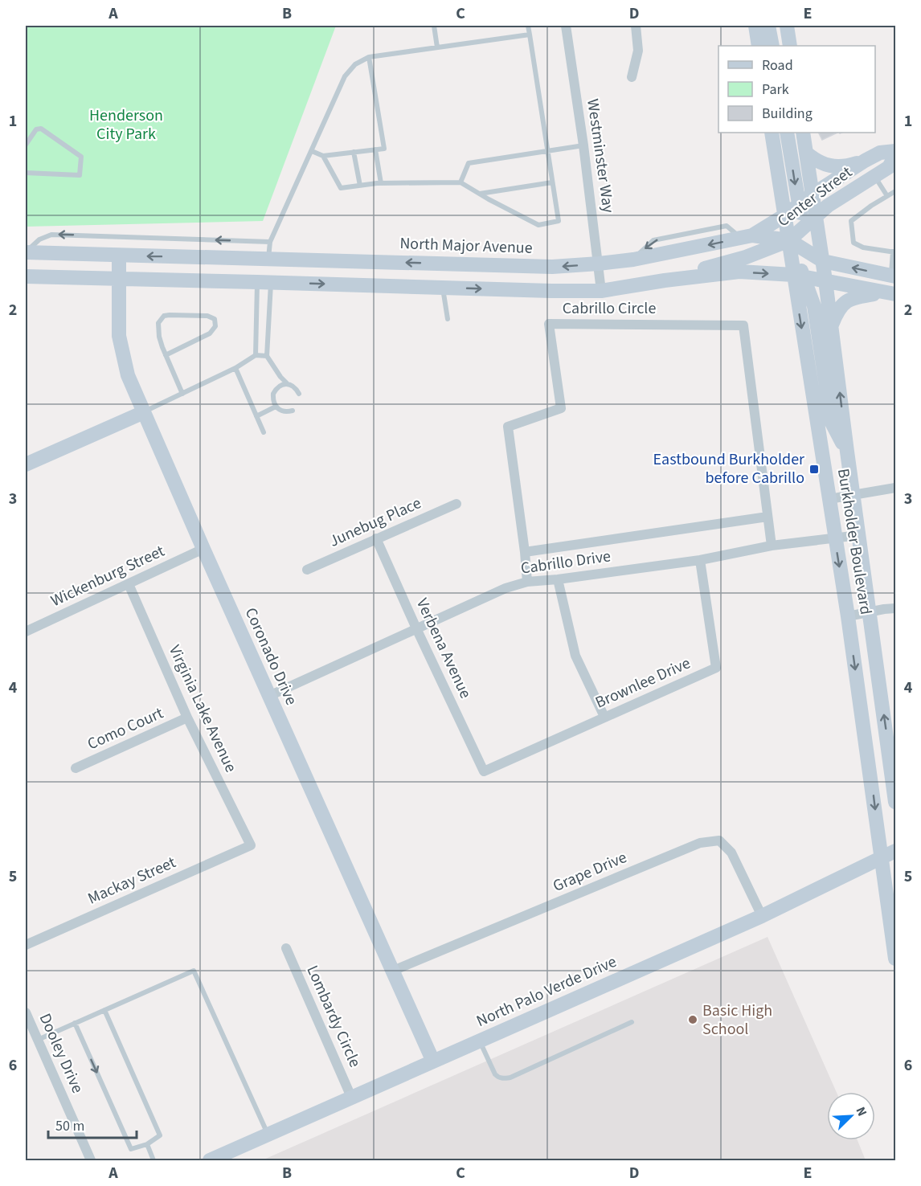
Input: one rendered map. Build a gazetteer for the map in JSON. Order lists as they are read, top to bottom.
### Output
{
  "streets": {
    "street": [
      "Westminster Way",
      "Center Street",
      "North Major Avenue",
      "Cabrillo Circle",
      "Junebug Place",
      "Burkholder Boulevard",
      "Cabrillo Drive",
      "Wickenburg Street",
      "Verbena Avenue",
      "Coronado Drive",
      "Brownlee Drive",
      "Virginia Lake Avenue",
      "Como Court",
      "Grape Drive",
      "Mackay Street",
      "North Palo Verde Drive",
      "Lombardy Circle",
      "Dooley Drive"
    ]
  },
  "crossings": [
    ["Westminster Way", "North Major Avenue"],
    ["Center Street", "North Major Avenue"],
    ["Center Street", "Burkholder Boulevard"],
    ["North Major Avenue", "Burkholder Boulevard"],
    ["North Major Avenue", "Coronado Drive"],
    ["Cabrillo Circle", "Cabrillo Drive"],
    ["Junebug Place", "Verbena Avenue"],
    ["Burkholder Boulevard", "Cabrillo Drive"],
    ["Burkholder Boulevard", "North Palo Verde Drive"],
    ["Cabrillo Drive", "Verbena Avenue"],
    ["Cabrillo Drive", "Coronado Drive"],
    ["Cabrillo Drive", "Brownlee Drive"],
    ["Wickenburg Street", "Coronado Drive"],
    ["Wickenburg Street", "Virginia Lake Avenue"],
    ["Verbena Avenue", "Brownlee Drive"],
    ["Coronado Drive", "Grape Drive"],
    ["Coronado Drive", "North Palo Verde Drive"],
    ["Virginia Lake Avenue", "Como Court"],
    ["Virginia Lake Avenue", "Mackay Street"],
    ["Grape Drive", "North Palo Verde Drive"],
    ["North Palo Verde Drive", "Lombardy Circle"]
  ],
  "parks": ["Henderson City Park"],
  "places": {
    "transit": ["Eastbound Burkholder before Cabrillo"],
    "other": ["Basic High School"]
  },
  "legend": ["Road", "Park", "Building"],
  "scale_bar": "50 m",
  "north": "top right",
  "grid": {
    "columns": [
      "A",
      "B",
      "C",
      "D",
      "E"
    ],
    "rows": [
      "1",
      "2",
      "3",
      "4",
      "5",
      "6"
    ]
  }
}
